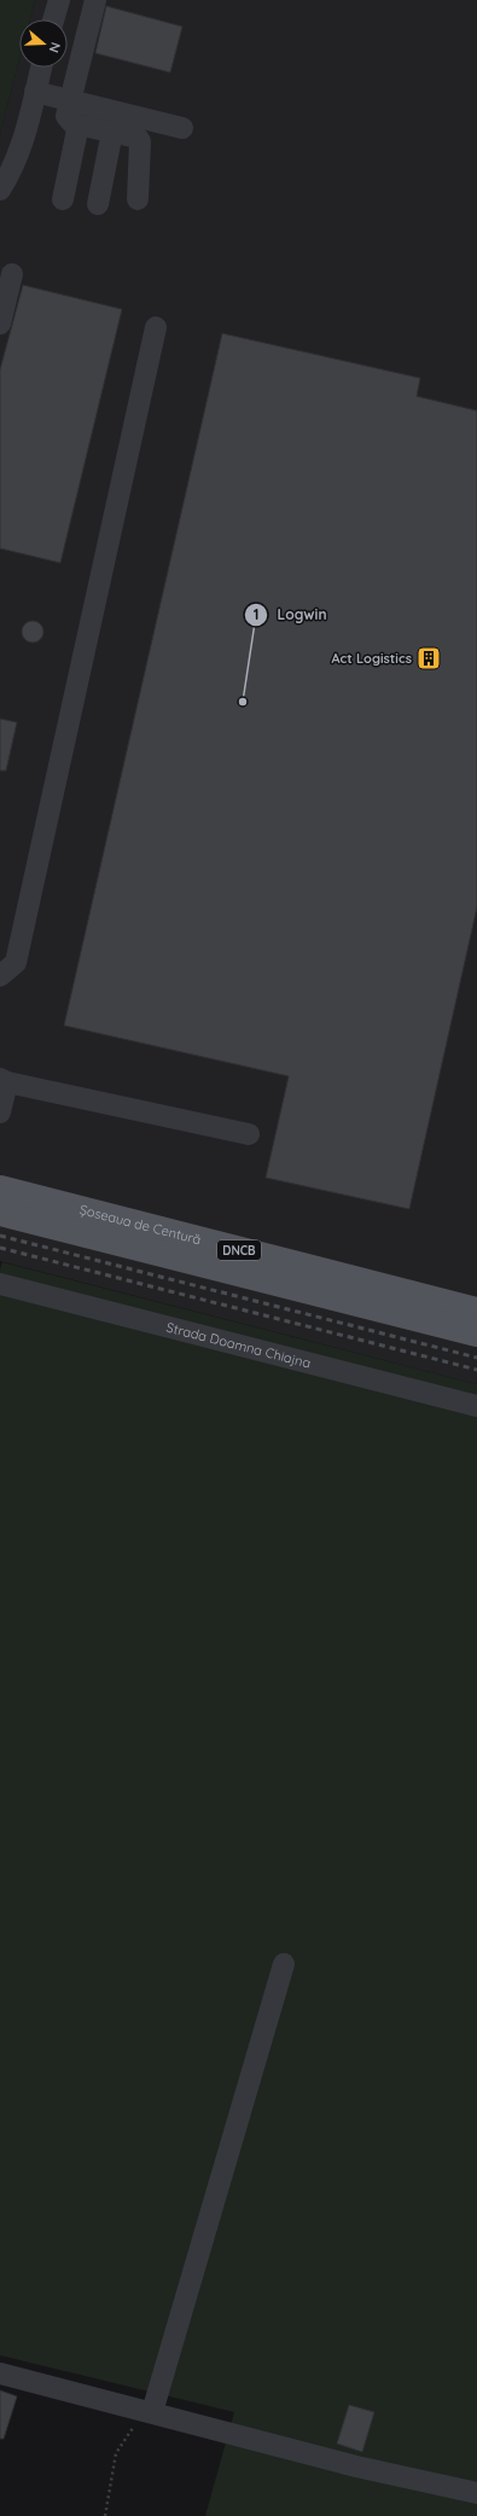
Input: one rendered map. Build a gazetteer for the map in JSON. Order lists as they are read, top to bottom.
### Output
{
  "streets": {
    "main road": ["Șoseaua de Centură", "DNCB"],
    "street": ["Strada Doamna Chiajna"]
  },
  "places": {
    "building": ["Act Logistics"],
    "other": ["Logwin"]
  },
  "north": "right"
}
